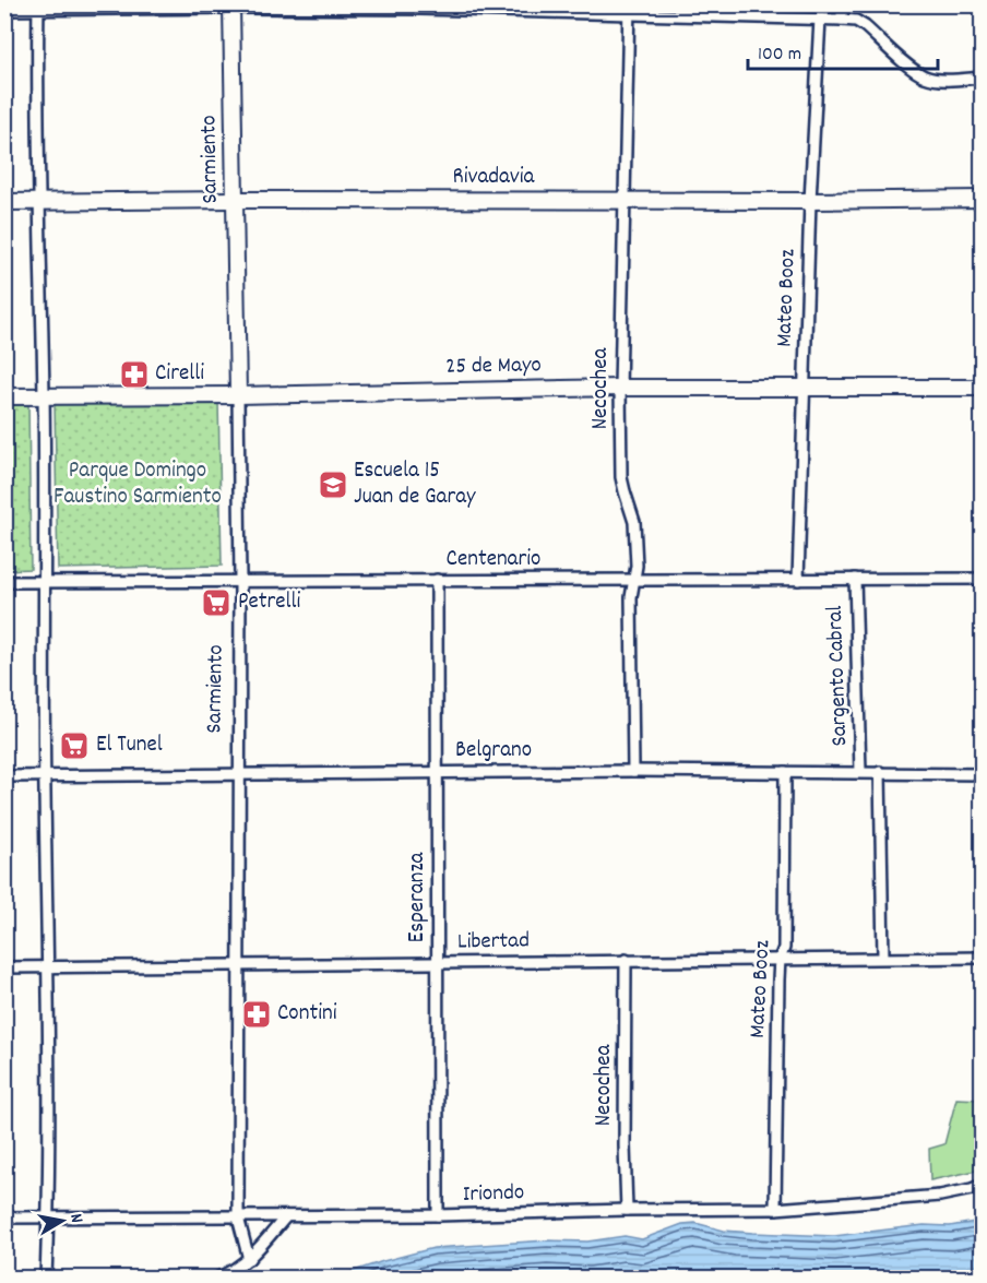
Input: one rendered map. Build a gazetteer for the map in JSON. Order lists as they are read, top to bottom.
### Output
{
  "streets": {
    "main road": ["Sarmiento", "Rivadavia", "25 de Mayo"],
    "street": [
      "Mateo Booz",
      "Necochea",
      "Centenario",
      "Sargento Cabral",
      "Belgrano",
      "Esperanza",
      "Libertad",
      "Iriondo"
    ]
  },
  "crossings": [
    ["Sarmiento", "Rivadavia"],
    ["Sarmiento", "25 de Mayo"],
    ["Sarmiento", "Centenario"],
    ["Sarmiento", "Belgrano"],
    ["Sarmiento", "Libertad"],
    ["Sarmiento", "Iriondo"],
    ["Rivadavia", "Mateo Booz"],
    ["Rivadavia", "Necochea"],
    ["Mateo Booz", "25 de Mayo"],
    ["Mateo Booz", "Centenario"],
    ["Mateo Booz", "Belgrano"],
    ["Mateo Booz", "Libertad"],
    ["Mateo Booz", "Iriondo"],
    ["25 de Mayo", "Necochea"],
    ["Necochea", "Centenario"],
    ["Necochea", "Belgrano"],
    ["Necochea", "Libertad"],
    ["Necochea", "Iriondo"],
    ["Centenario", "Sargento Cabral"],
    ["Centenario", "Esperanza"],
    ["Sargento Cabral", "Belgrano"],
    ["Belgrano", "Esperanza"],
    ["Esperanza", "Libertad"],
    ["Esperanza", "Iriondo"]
  ],
  "parks": ["Parque Domingo Faustino Sarmiento"],
  "places": {
    "pharmacy": ["Cirelli", "Contini"],
    "school or university": ["Escuela 15 Juan de Garay"],
    "supermarket": ["Petrelli", "El Tunel"]
  },
  "scale_bar": "100 m",
  "north": "right"
}
